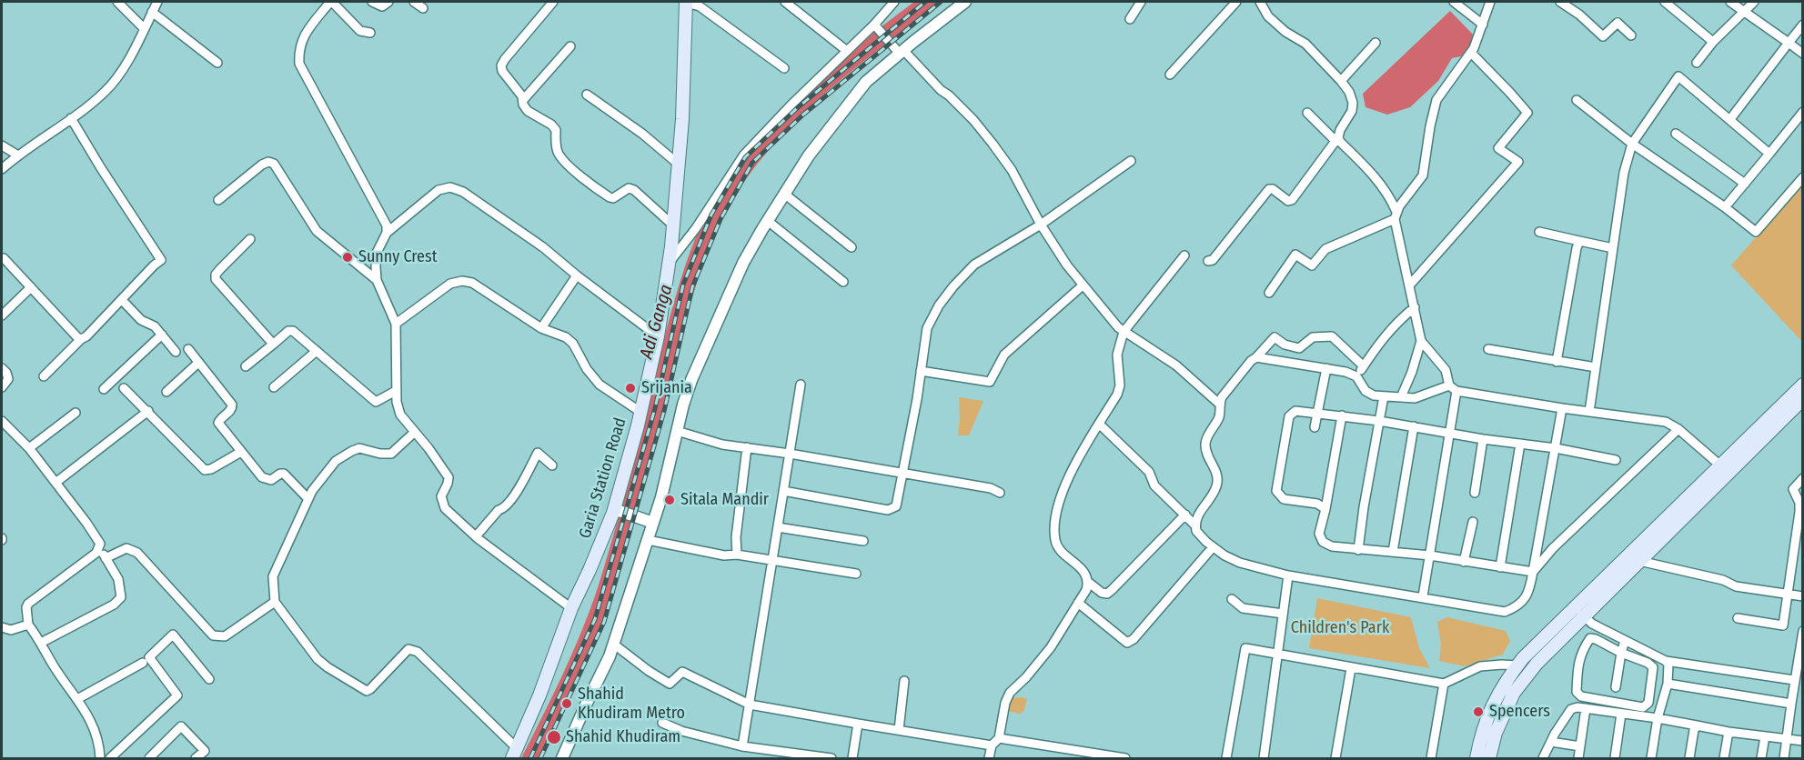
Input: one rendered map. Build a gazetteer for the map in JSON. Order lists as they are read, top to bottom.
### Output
{
  "streets": {
    "main road": ["Garia Station Road"]
  },
  "water": ["Adi Ganga"],
  "parks": ["Children's Park"],
  "places": [
    "Sunny Crest",
    "Srijania",
    "Sitala Mandir",
    "Shahid Khudiram Metro",
    "Spencers",
    "Shahid Khudiram"
  ]
}
